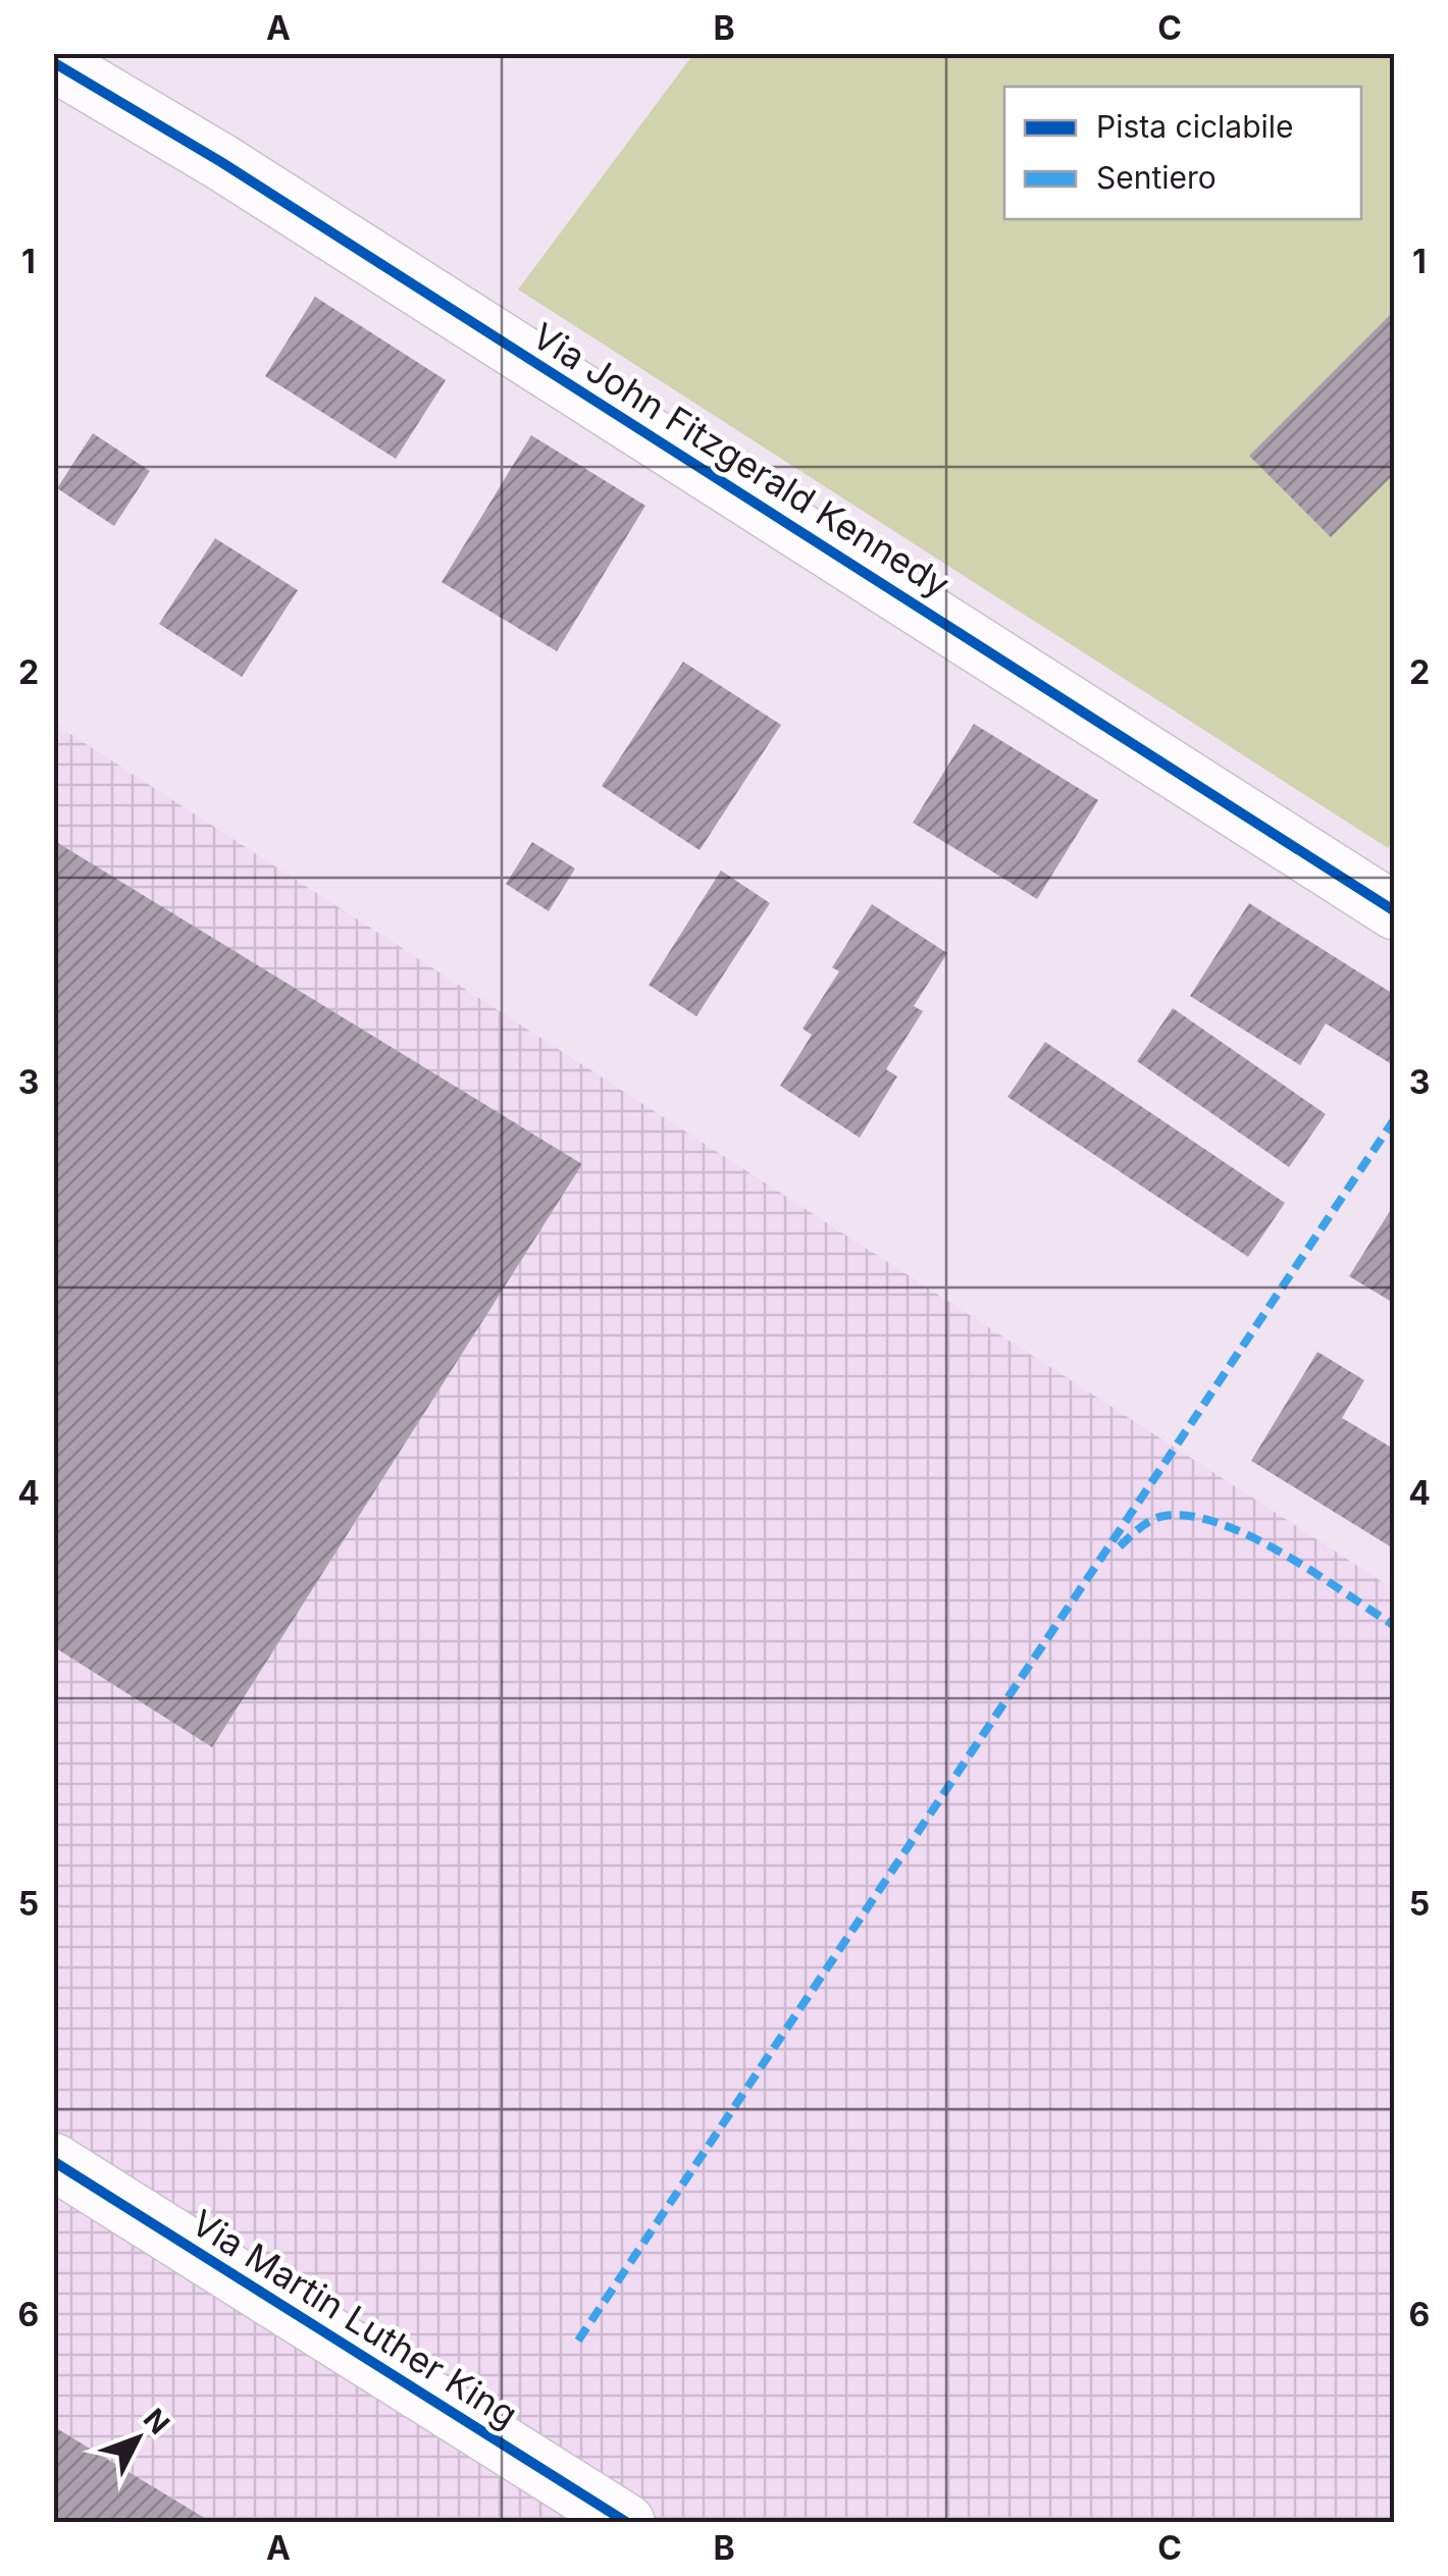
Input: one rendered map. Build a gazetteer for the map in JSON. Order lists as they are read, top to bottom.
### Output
{
  "streets": {
    "street": ["Via John Fitzgerald Kennedy", "Via Martin Luther King"]
  },
  "legend": ["Pista ciclabile", "Sentiero"],
  "north": "top right",
  "grid": {
    "columns": ["A", "B", "C"],
    "rows": [
      "1",
      "2",
      "3",
      "4",
      "5",
      "6"
    ]
  }
}
